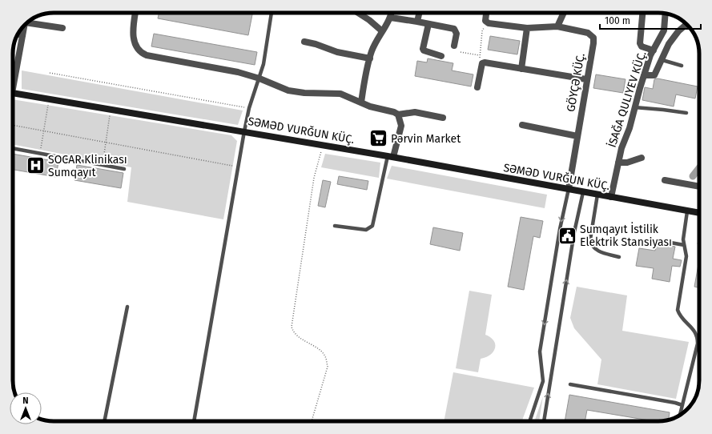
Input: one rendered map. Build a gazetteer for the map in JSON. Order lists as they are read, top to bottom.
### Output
{
  "streets": {
    "main road": ["SƏMƏD VURĞUN KÜÇ."],
    "street": ["GÖYÇƏ KÜÇ.", "İSAĞA QULIYEV KÜÇ."]
  },
  "crossings": [
    ["GÖYÇƏ KÜÇ.", "SƏMƏD VURĞUN KÜÇ."],
    ["İSAĞA QULIYEV KÜÇ.", "SƏMƏD VURĞUN KÜÇ."]
  ],
  "places": {
    "supermarket": ["Pərvin Market"],
    "hospital": ["SOCAR Klinikası Sumqayıt"],
    "public building": ["Sumqayıt İstilik Elektrik Stansiyası"]
  },
  "scale_bar": "100 m",
  "north": "top"
}
